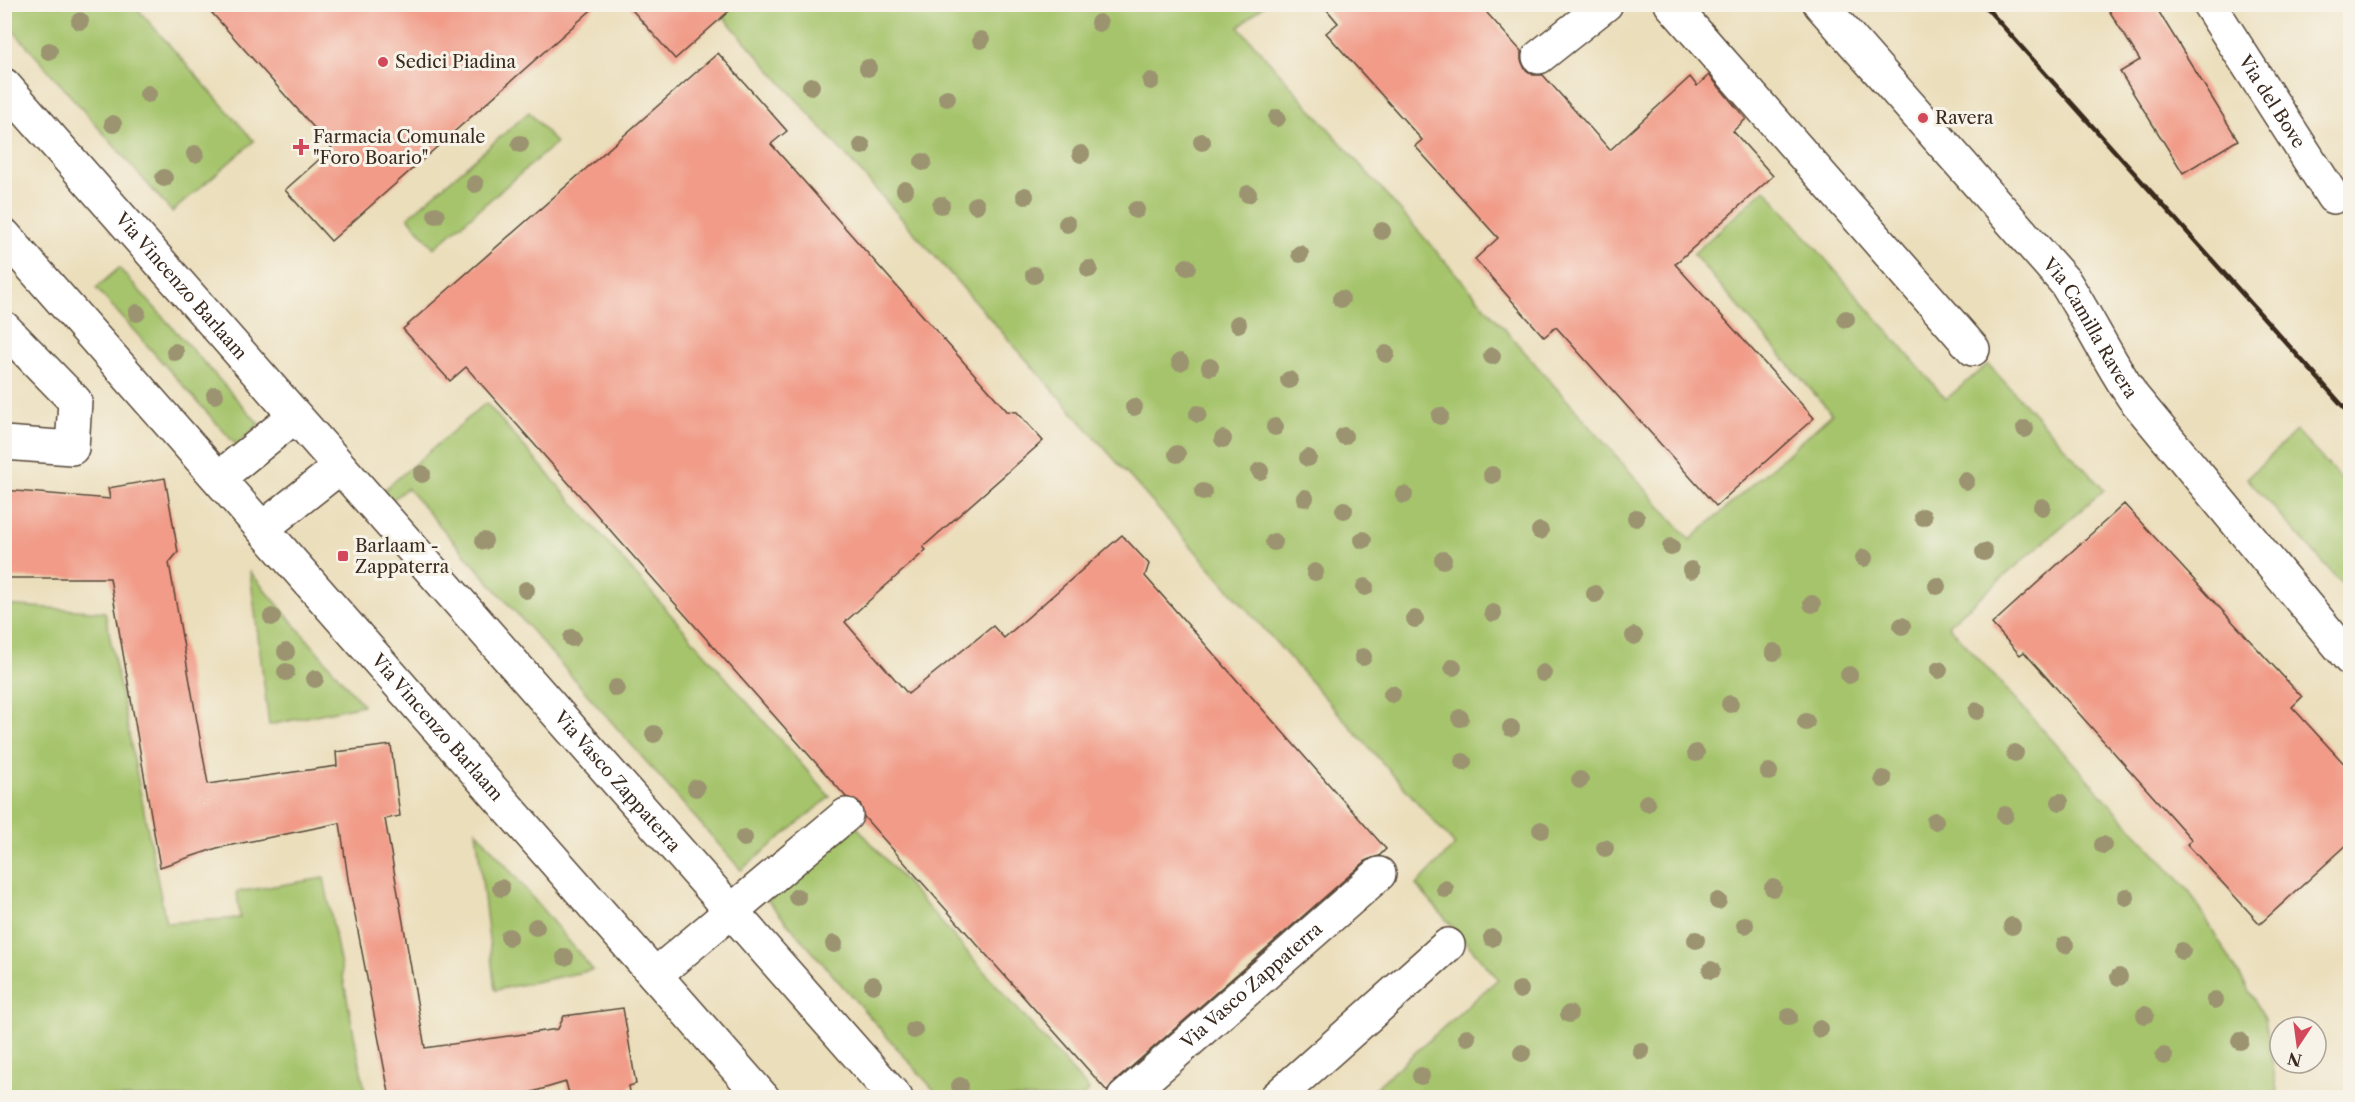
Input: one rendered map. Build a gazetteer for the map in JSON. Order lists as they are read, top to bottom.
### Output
{
  "streets": {
    "street": [
      "Via del Bove",
      "Via Vincenzo Barlaam",
      "Via Camilla Ravera",
      "Via Vasco Zappaterra"
    ]
  },
  "crossings": [
    ["Via Vincenzo Barlaam", "Via Vasco Zappaterra"]
  ],
  "places": {
    "other": ["Sedici Piadina", "Ravera"],
    "health": ["Farmacia Comunale \"Foro Boario\""],
    "transit": ["Barlaam - Zappaterra"]
  },
  "north": "bottom"
}
